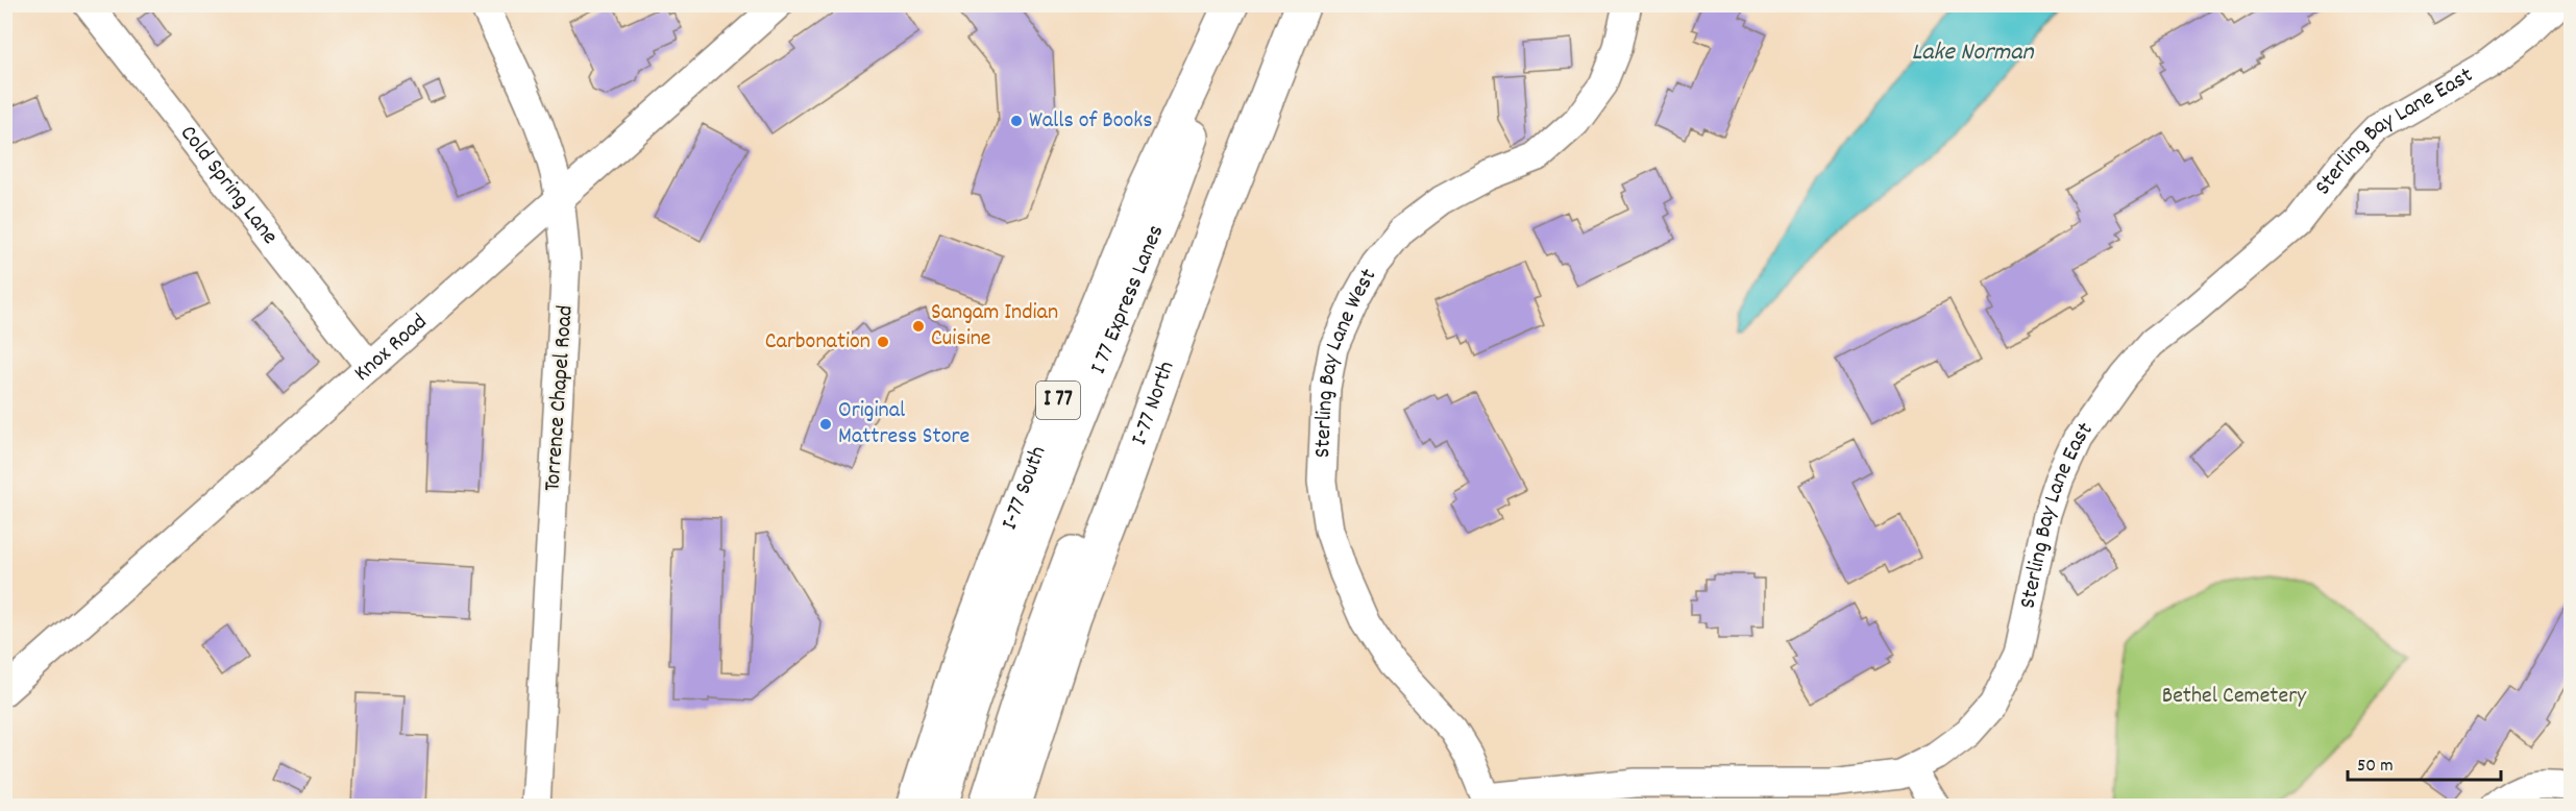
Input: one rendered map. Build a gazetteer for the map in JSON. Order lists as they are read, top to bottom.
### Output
{
  "streets": {
    "highway": [
      "I 77 Express Lanes",
      "I 77",
      "I-77 North",
      "I-77 South"
    ],
    "street": [
      "Sterling Bay Lane East",
      "Cold Spring Lane",
      "Knox Road",
      "Sterling Bay Lane West",
      "Torrence Chapel Road"
    ]
  },
  "crossings": [
    ["Sterling Bay Lane East", "Sterling Bay Lane West"],
    ["Cold Spring Lane", "Knox Road"],
    ["I 77 Express Lanes", "I-77 North"],
    ["Knox Road", "Torrence Chapel Road"]
  ],
  "water": ["Lake Norman"],
  "parks": ["Bethel Cemetery"],
  "places": [
    "Walls of Books",
    "Sangam Indian Cuisine",
    "Carbonation",
    "Original Mattress Store"
  ],
  "scale_bar": "50 m"
}
